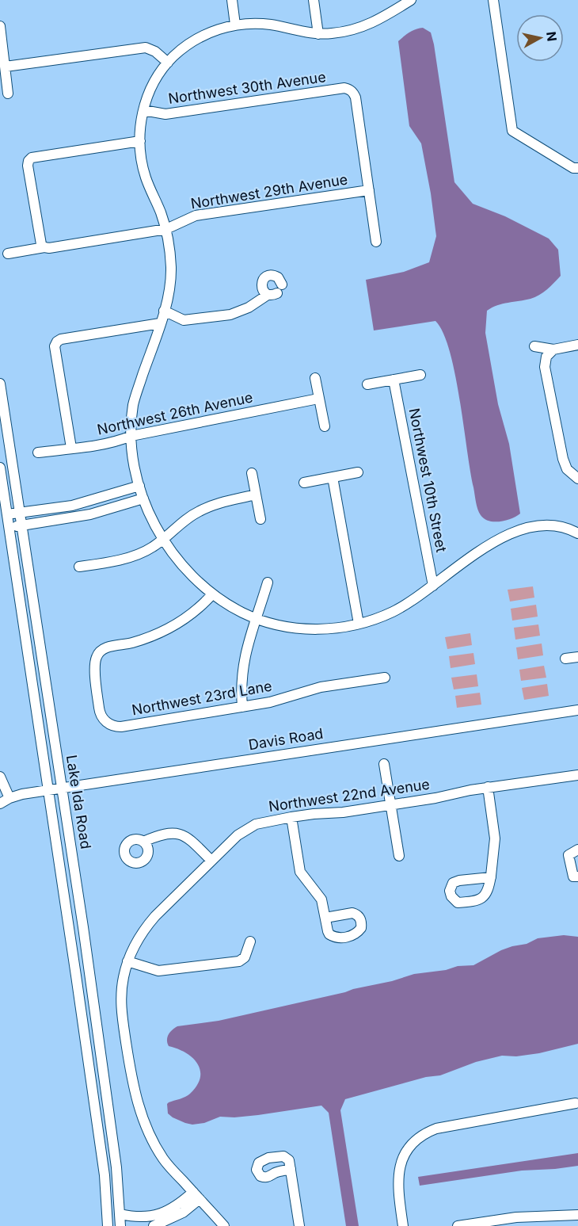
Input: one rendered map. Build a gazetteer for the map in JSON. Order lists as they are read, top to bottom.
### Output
{
  "streets": {
    "street": [
      "Northwest 30th Avenue",
      "Northwest 29th Avenue",
      "Northwest 26th Avenue",
      "Northwest 10th Street",
      "Northwest 23rd Lane",
      "Davis Road",
      "Northwest 22nd Avenue",
      "Lake Ida Road"
    ]
  },
  "crossings": [
    ["Northwest 30th Avenue", "Northwest 29th Avenue"],
    ["Davis Road", "Lake Ida Road"]
  ],
  "north": "right"
}
